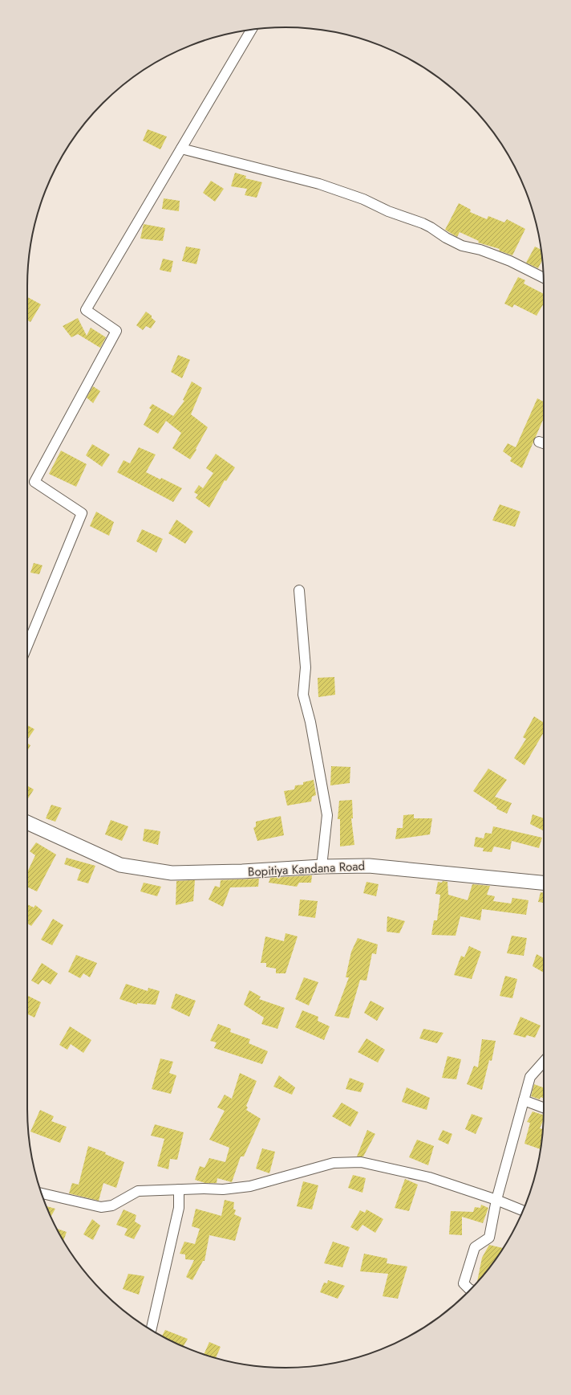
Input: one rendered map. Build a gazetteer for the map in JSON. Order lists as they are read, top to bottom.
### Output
{
  "streets": {
    "main road": ["Bopitiya Kandana Road"]
  }
}
